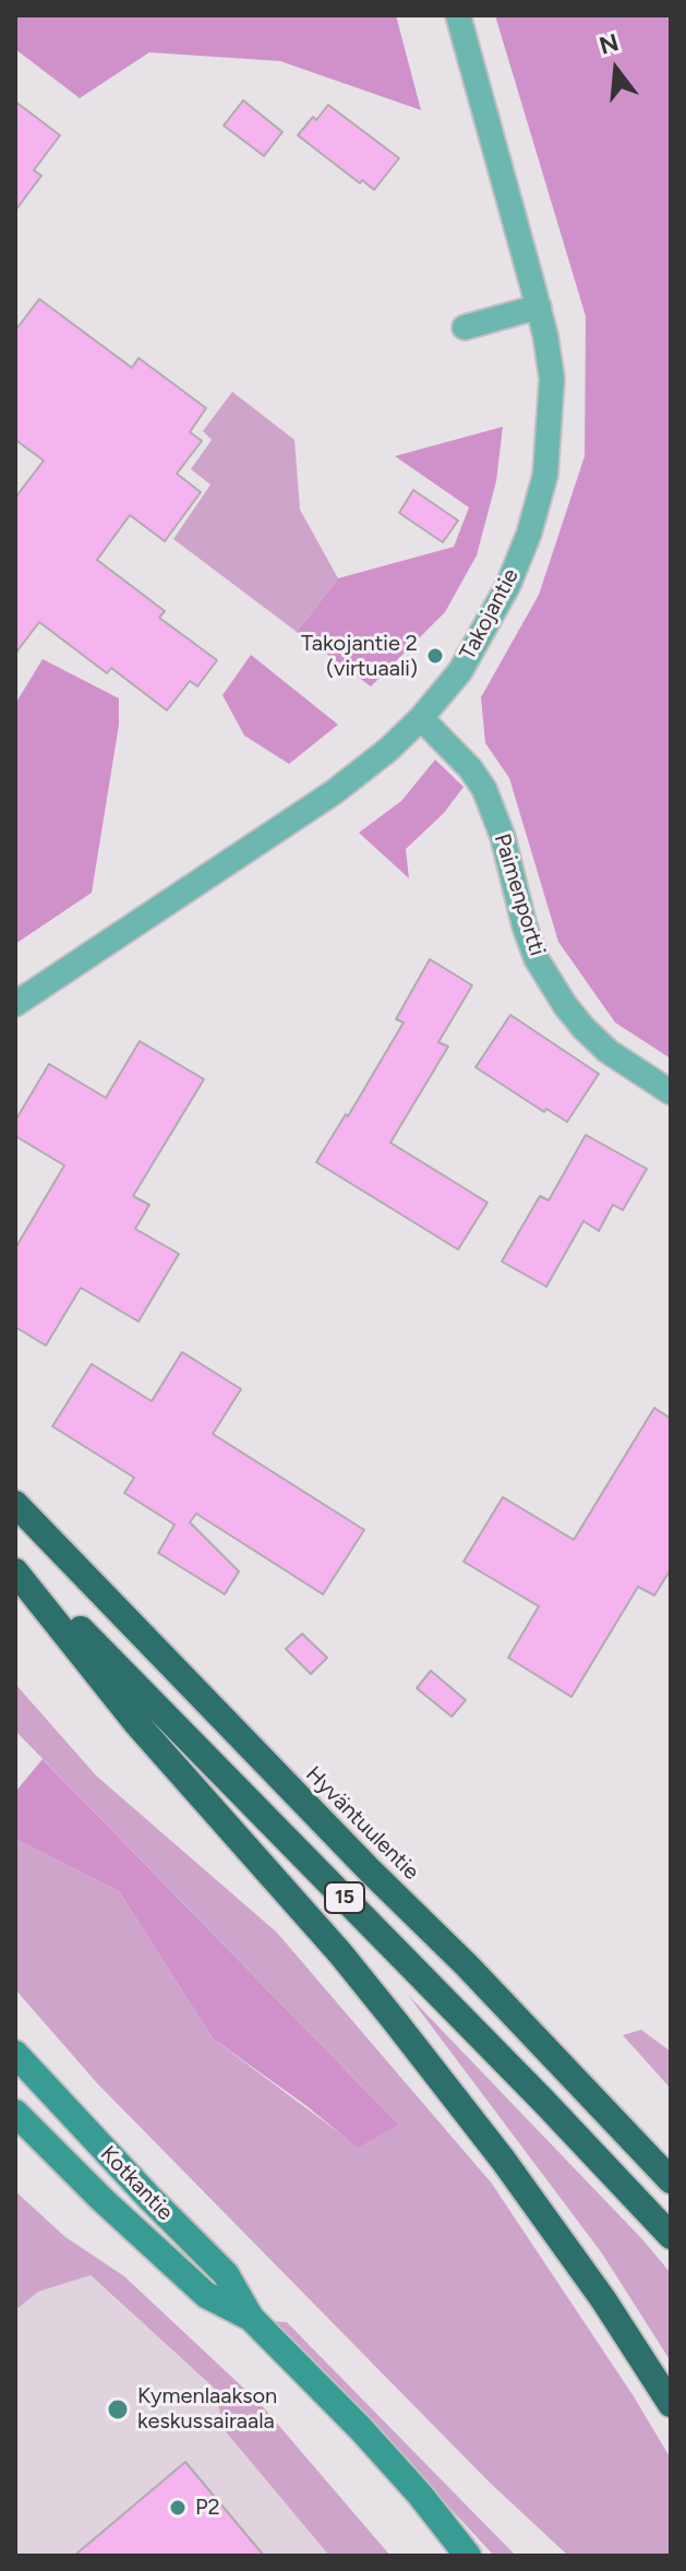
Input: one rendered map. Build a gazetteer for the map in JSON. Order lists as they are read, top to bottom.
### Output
{
  "streets": {
    "highway": ["Hyväntuulentie", "15"],
    "street": ["Takojantie", "Paimenportti", "Kotkantie"]
  },
  "crossings": [
    ["Takojantie", "Paimenportti"]
  ],
  "places": ["Takojantie 2 (virtuaali)", "Kymenlaakson keskussairaala", "P2"],
  "north": "top"
}
